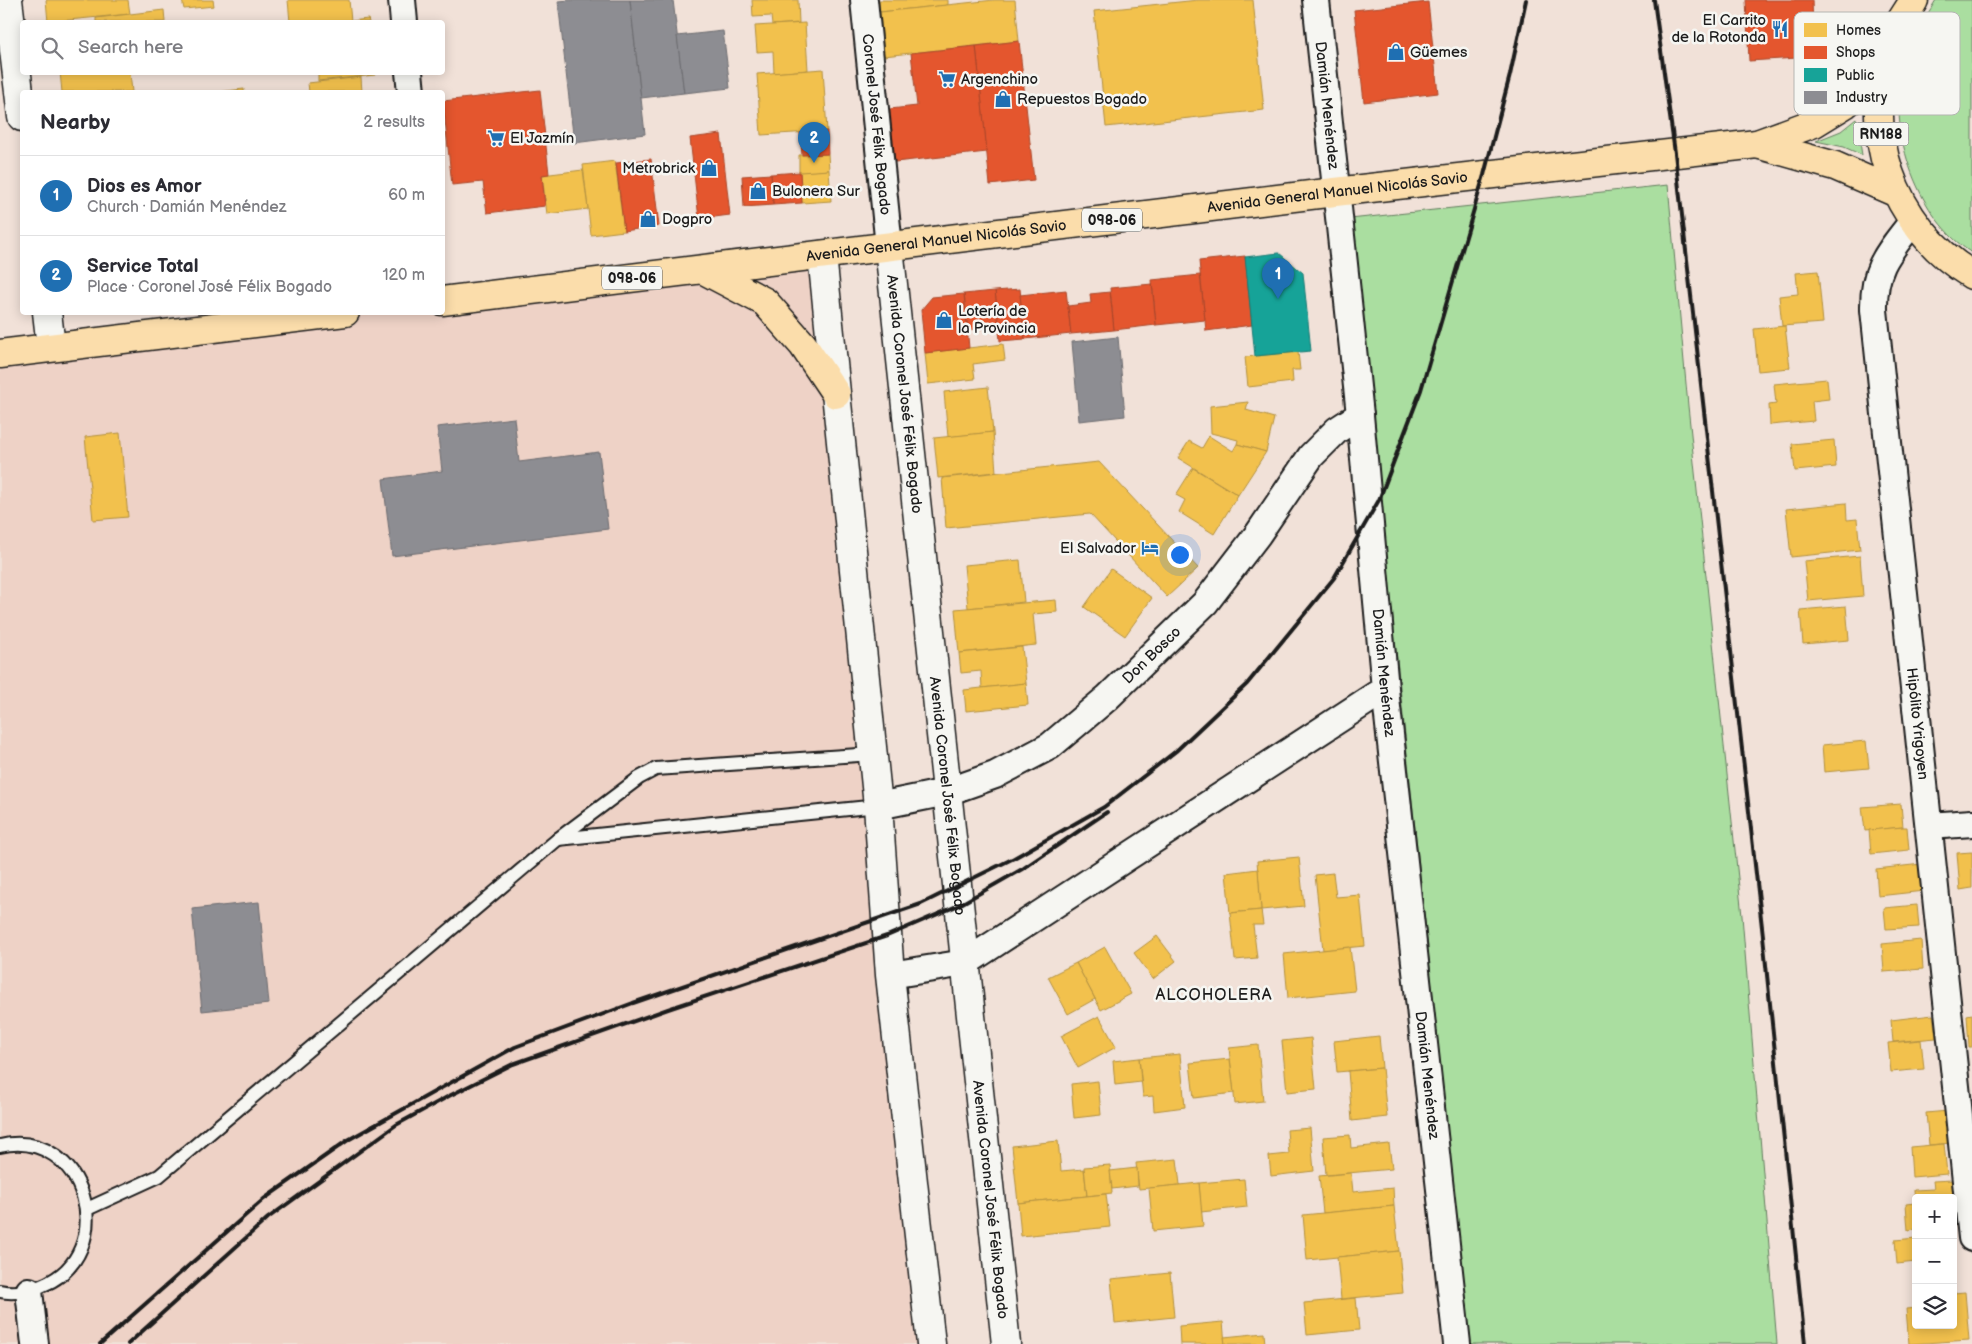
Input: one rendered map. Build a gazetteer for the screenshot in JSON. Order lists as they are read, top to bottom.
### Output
{
  "streets": {
    "main road": [
      "RN188",
      "Avenida General Manuel Nicolás Savio",
      "098-06",
      "Avenida Coronel José Félix Bogado"
    ],
    "street": [
      "Damián Menéndez",
      "Coronel José Félix Bogado",
      "Don Bosco",
      "Hipólito Yrigoyen"
    ]
  },
  "crossings": [
    ["Damián Menéndez", "Avenida General Manuel Nicolás Savio"],
    ["Damián Menéndez", "Don Bosco"],
    ["Coronel José Félix Bogado", "Avenida General Manuel Nicolás Savio"],
    ["Coronel José Félix Bogado", "Avenida Coronel José Félix Bogado"],
    ["RN188", "Avenida General Manuel Nicolás Savio"],
    ["RN188", "Hipólito Yrigoyen"],
    ["Avenida General Manuel Nicolás Savio", "Avenida Coronel José Félix Bogado"],
    ["Avenida Coronel José Félix Bogado", "Don Bosco"]
  ],
  "districts": ["ALCOHOLERA"],
  "places": {
    "restaurant": ["El Carrito de la Rotonda"],
    "shop": [
      "Güemes",
      "Repuestos Bogado",
      "Metrobrick",
      "Bulonera Sur",
      "Dogpro",
      "Lotería de la Provincia"
    ],
    "supermarket": ["Argenchino", "El Jazmín"],
    "hotel": ["El Salvador"]
  },
  "legend": [
    "Homes",
    "Shops",
    "Public",
    "Industry"
  ],
  "page": {
    "search": "Search here",
    "heading": ["Nearby", "2 results"],
    "pins": ["2", "1"],
    "list": [
      {
        "mark": "1",
        "name": "Dios es Amor",
        "note": "Church · Damián Menéndez",
        "value": "60 m"
      },
      {
        "mark": "2",
        "name": "Service Total",
        "note": "Place · Coronel José Félix Bogado",
        "value": "120 m"
      }
    ],
    "map_buttons": ["+", "−"]
  }
}
